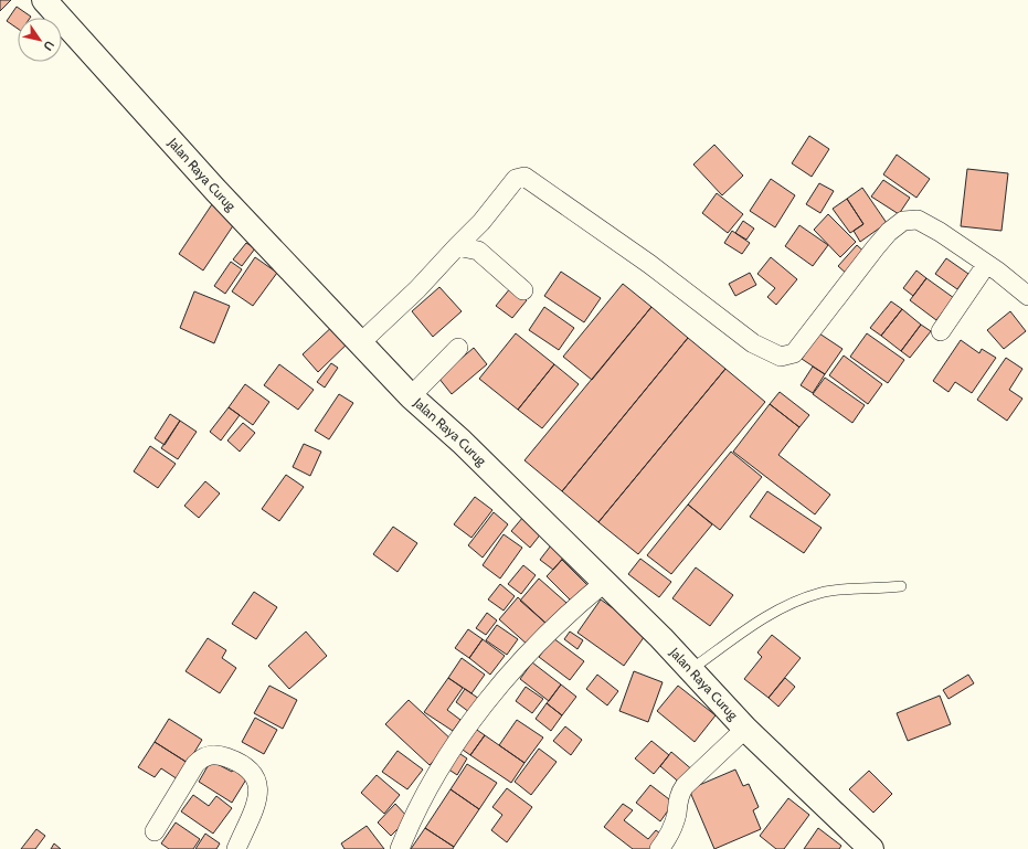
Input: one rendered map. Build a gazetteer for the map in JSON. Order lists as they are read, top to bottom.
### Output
{
  "streets": {
    "street": ["Jalan Raya Curug"]
  },
  "north": "bottom right"
}
